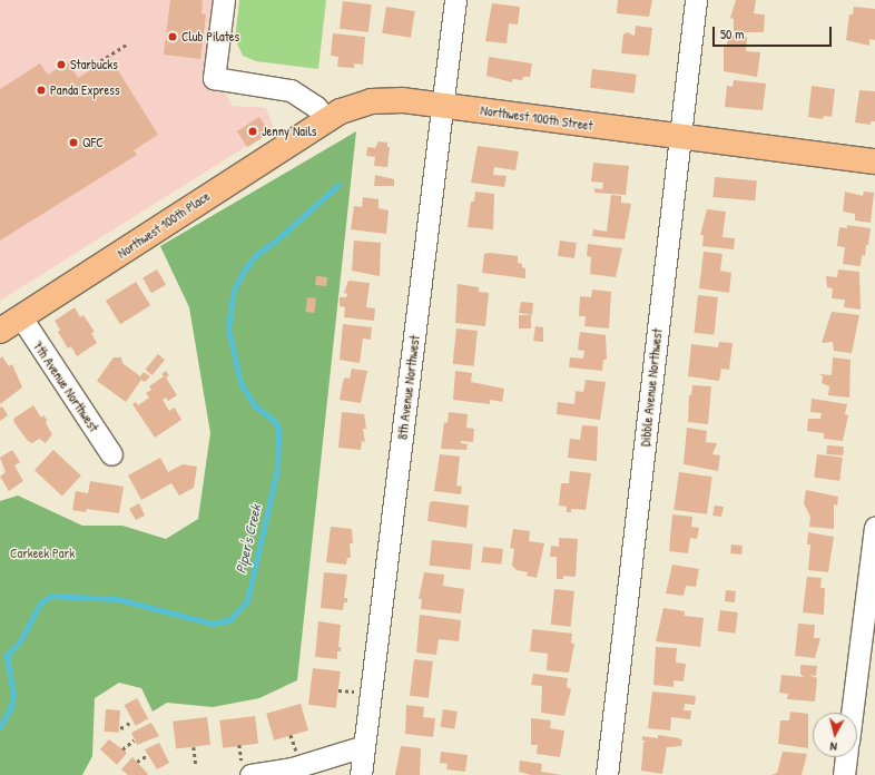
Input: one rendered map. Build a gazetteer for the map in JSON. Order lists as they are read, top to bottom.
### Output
{
  "streets": {
    "main road": ["Northwest 100th Street", "Northwest 100th Place"],
    "street": ["7th Avenue Northwest", "8th Avenue Northwest", "Dibble Avenue Northwest"]
  },
  "crossings": [
    ["Northwest 100th Street", "Northwest 100th Place"],
    ["Northwest 100th Street", "8th Avenue Northwest"],
    ["Northwest 100th Street", "Dibble Avenue Northwest"],
    ["Northwest 100th Place", "7th Avenue Northwest"]
  ],
  "water": ["Piper's Creek"],
  "parks": ["Carkeek Park"],
  "places": [
    "Club Pilates",
    "Starbucks",
    "Panda Express",
    "Jenny Nails",
    "QFC"
  ],
  "scale_bar": "50 m",
  "north": "bottom"
}
